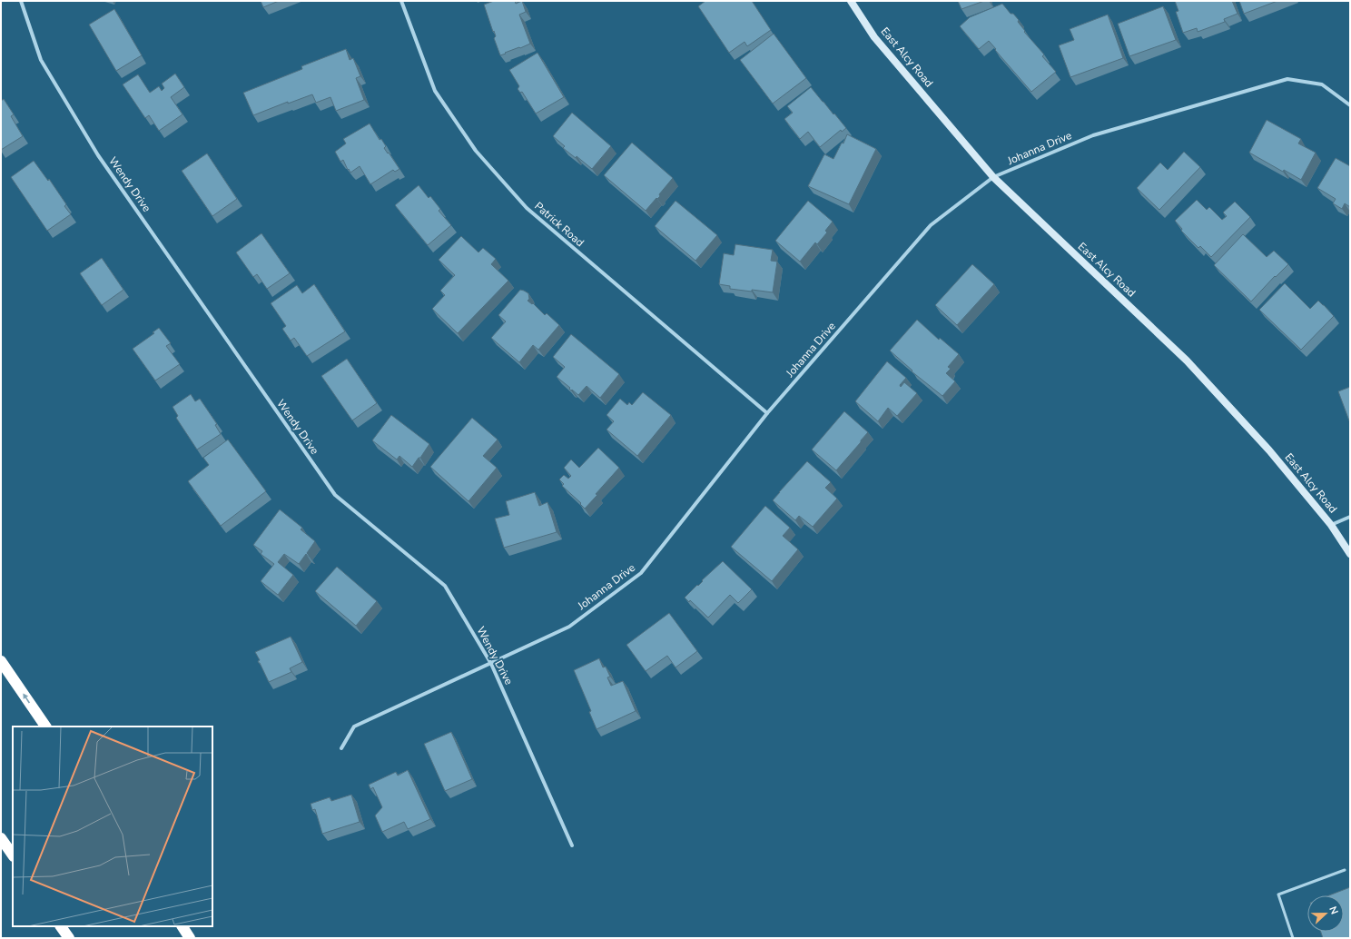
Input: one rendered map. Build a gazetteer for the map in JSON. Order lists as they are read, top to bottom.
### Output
{
  "streets": {
    "street": [
      "East Alcy Road",
      "Johanna Drive",
      "Wendy Drive",
      "Patrick Road"
    ]
  },
  "crossings": [
    ["East Alcy Road", "Johanna Drive"],
    ["Johanna Drive", "Wendy Drive"],
    ["Johanna Drive", "Patrick Road"]
  ],
  "north": "right"
}
